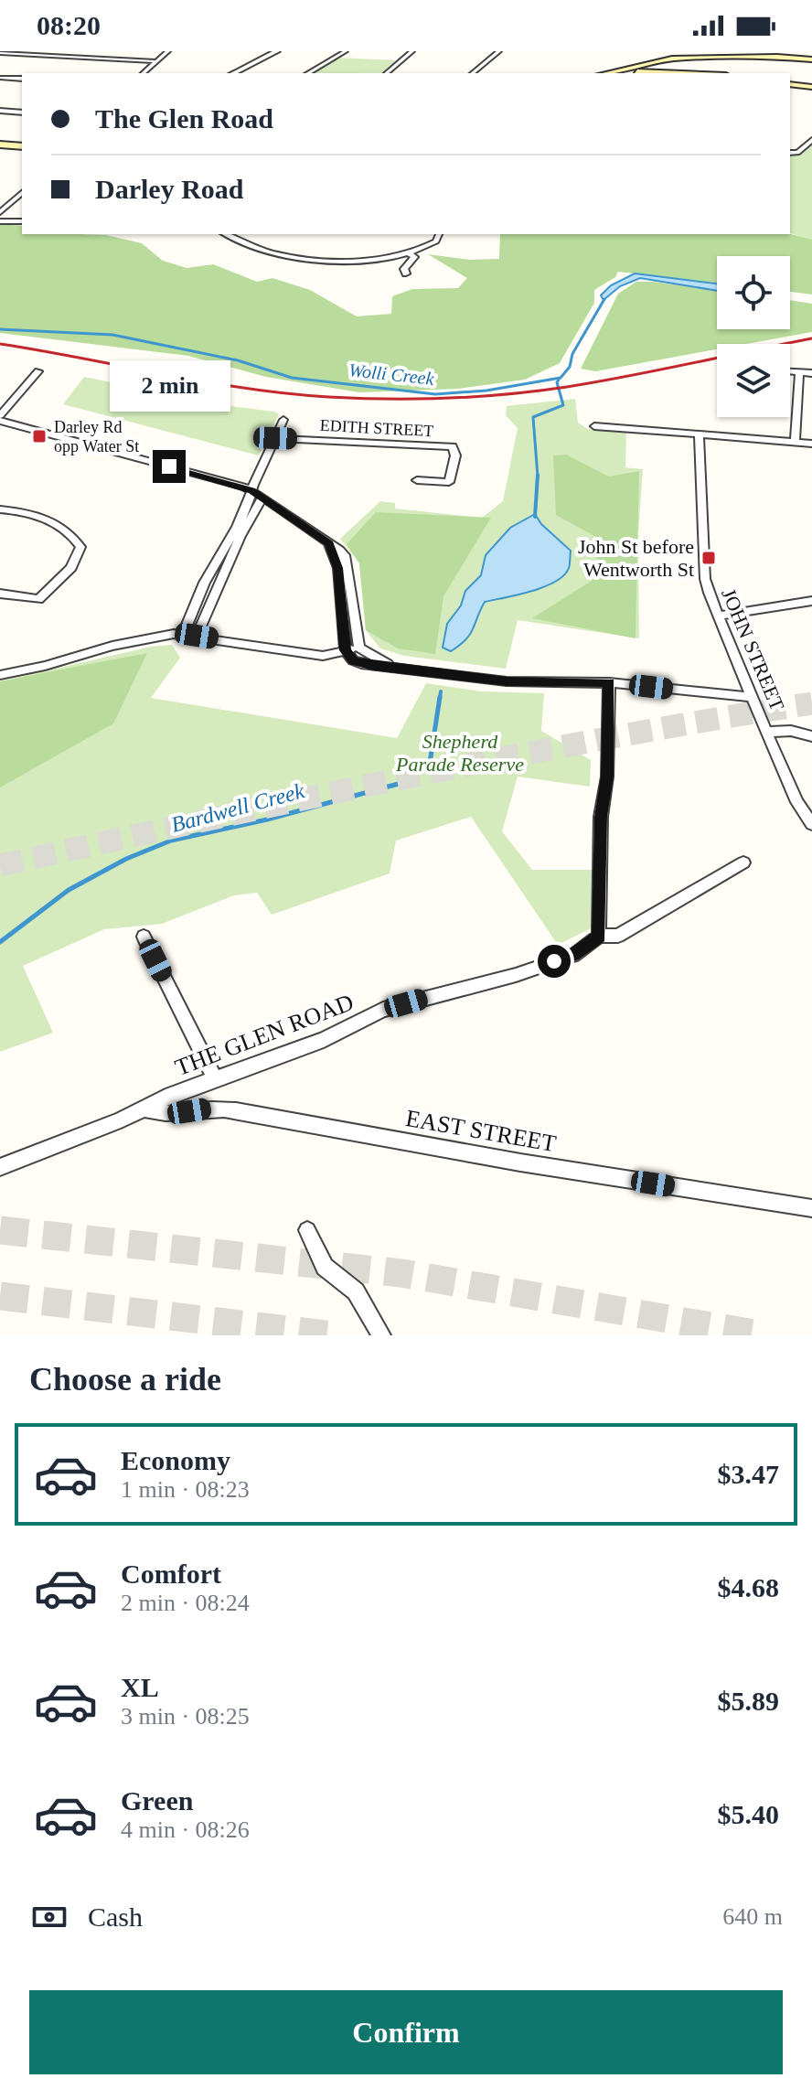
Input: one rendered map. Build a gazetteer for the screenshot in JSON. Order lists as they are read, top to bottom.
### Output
{
  "streets": {
    "street": [
      "EDITH STREET",
      "JOHN STREET",
      "THE GLEN ROAD",
      "EAST STREET"
    ]
  },
  "crossings": [
    ["THE GLEN ROAD", "EAST STREET"]
  ],
  "water": ["Wolli Creek", "Bardwell Creek"],
  "parks": ["Shepherd Parade Reserve"],
  "places": {
    "transit": ["Darley Rd opp Water St", "John St before Wentworth St"]
  },
  "page": {
    "status": "08:20",
    "banner": ["The Glen Road", "Darley Road"],
    "bubble": "2 min",
    "heading": "Choose a ride",
    "list": [
      {
        "name": "Economy",
        "note": "1 min · 08:23",
        "value": "$3.47"
      },
      {
        "name": "Comfort",
        "note": "2 min · 08:24",
        "value": "$4.68"
      },
      {
        "name": "XL",
        "note": "3 min · 08:25",
        "value": "$5.89"
      },
      {
        "name": "Green",
        "note": "4 min · 08:26",
        "value": "$5.40"
      }
    ],
    "pay": ["Cash", "640 m"],
    "buttons": "Confirm"
  }
}
